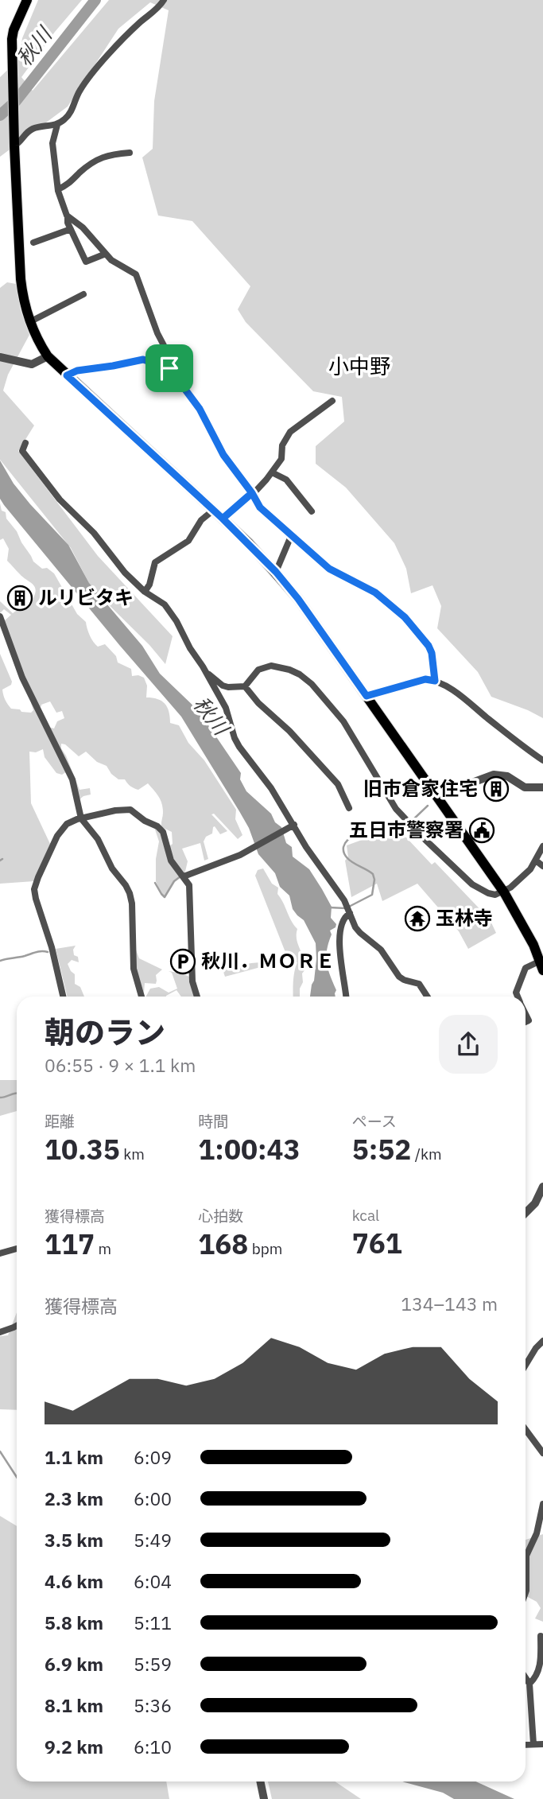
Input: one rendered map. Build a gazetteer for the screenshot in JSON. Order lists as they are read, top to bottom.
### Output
{
  "districts": ["小中野"],
  "water": ["秋川"],
  "places": {
    "building": ["ルリビタキ", "旧市倉家住宅"],
    "public building": ["五日市警察署"],
    "temple": ["玉林寺"],
    "parking": ["秋川．ＭＯＲＥ"]
  },
  "page": {
    "heading": ["朝のラン", "06:55 · 9 × 1.1 km"],
    "stats": [
      ["距離", "10.35 km"],
      ["時間", "1:00:43"],
      ["ペース", "5:52 /km"],
      ["獲得標高", "117 m"],
      ["心拍数", "168 bpm"],
      ["kcal", "761"]
    ],
    "chart": ["獲得標高", "134–143 m"],
    "list": [
      {
        "name": "1.1 km",
        "note": "6:09"
      },
      {
        "name": "2.3 km",
        "note": "6:00"
      },
      {
        "name": "3.5 km",
        "note": "5:49"
      },
      {
        "name": "4.6 km",
        "note": "6:04"
      },
      {
        "name": "5.8 km",
        "note": "5:11"
      },
      {
        "name": "6.9 km",
        "note": "5:59"
      },
      {
        "name": "8.1 km",
        "note": "5:36"
      },
      {
        "name": "9.2 km",
        "note": "6:10"
      }
    ]
  }
}
